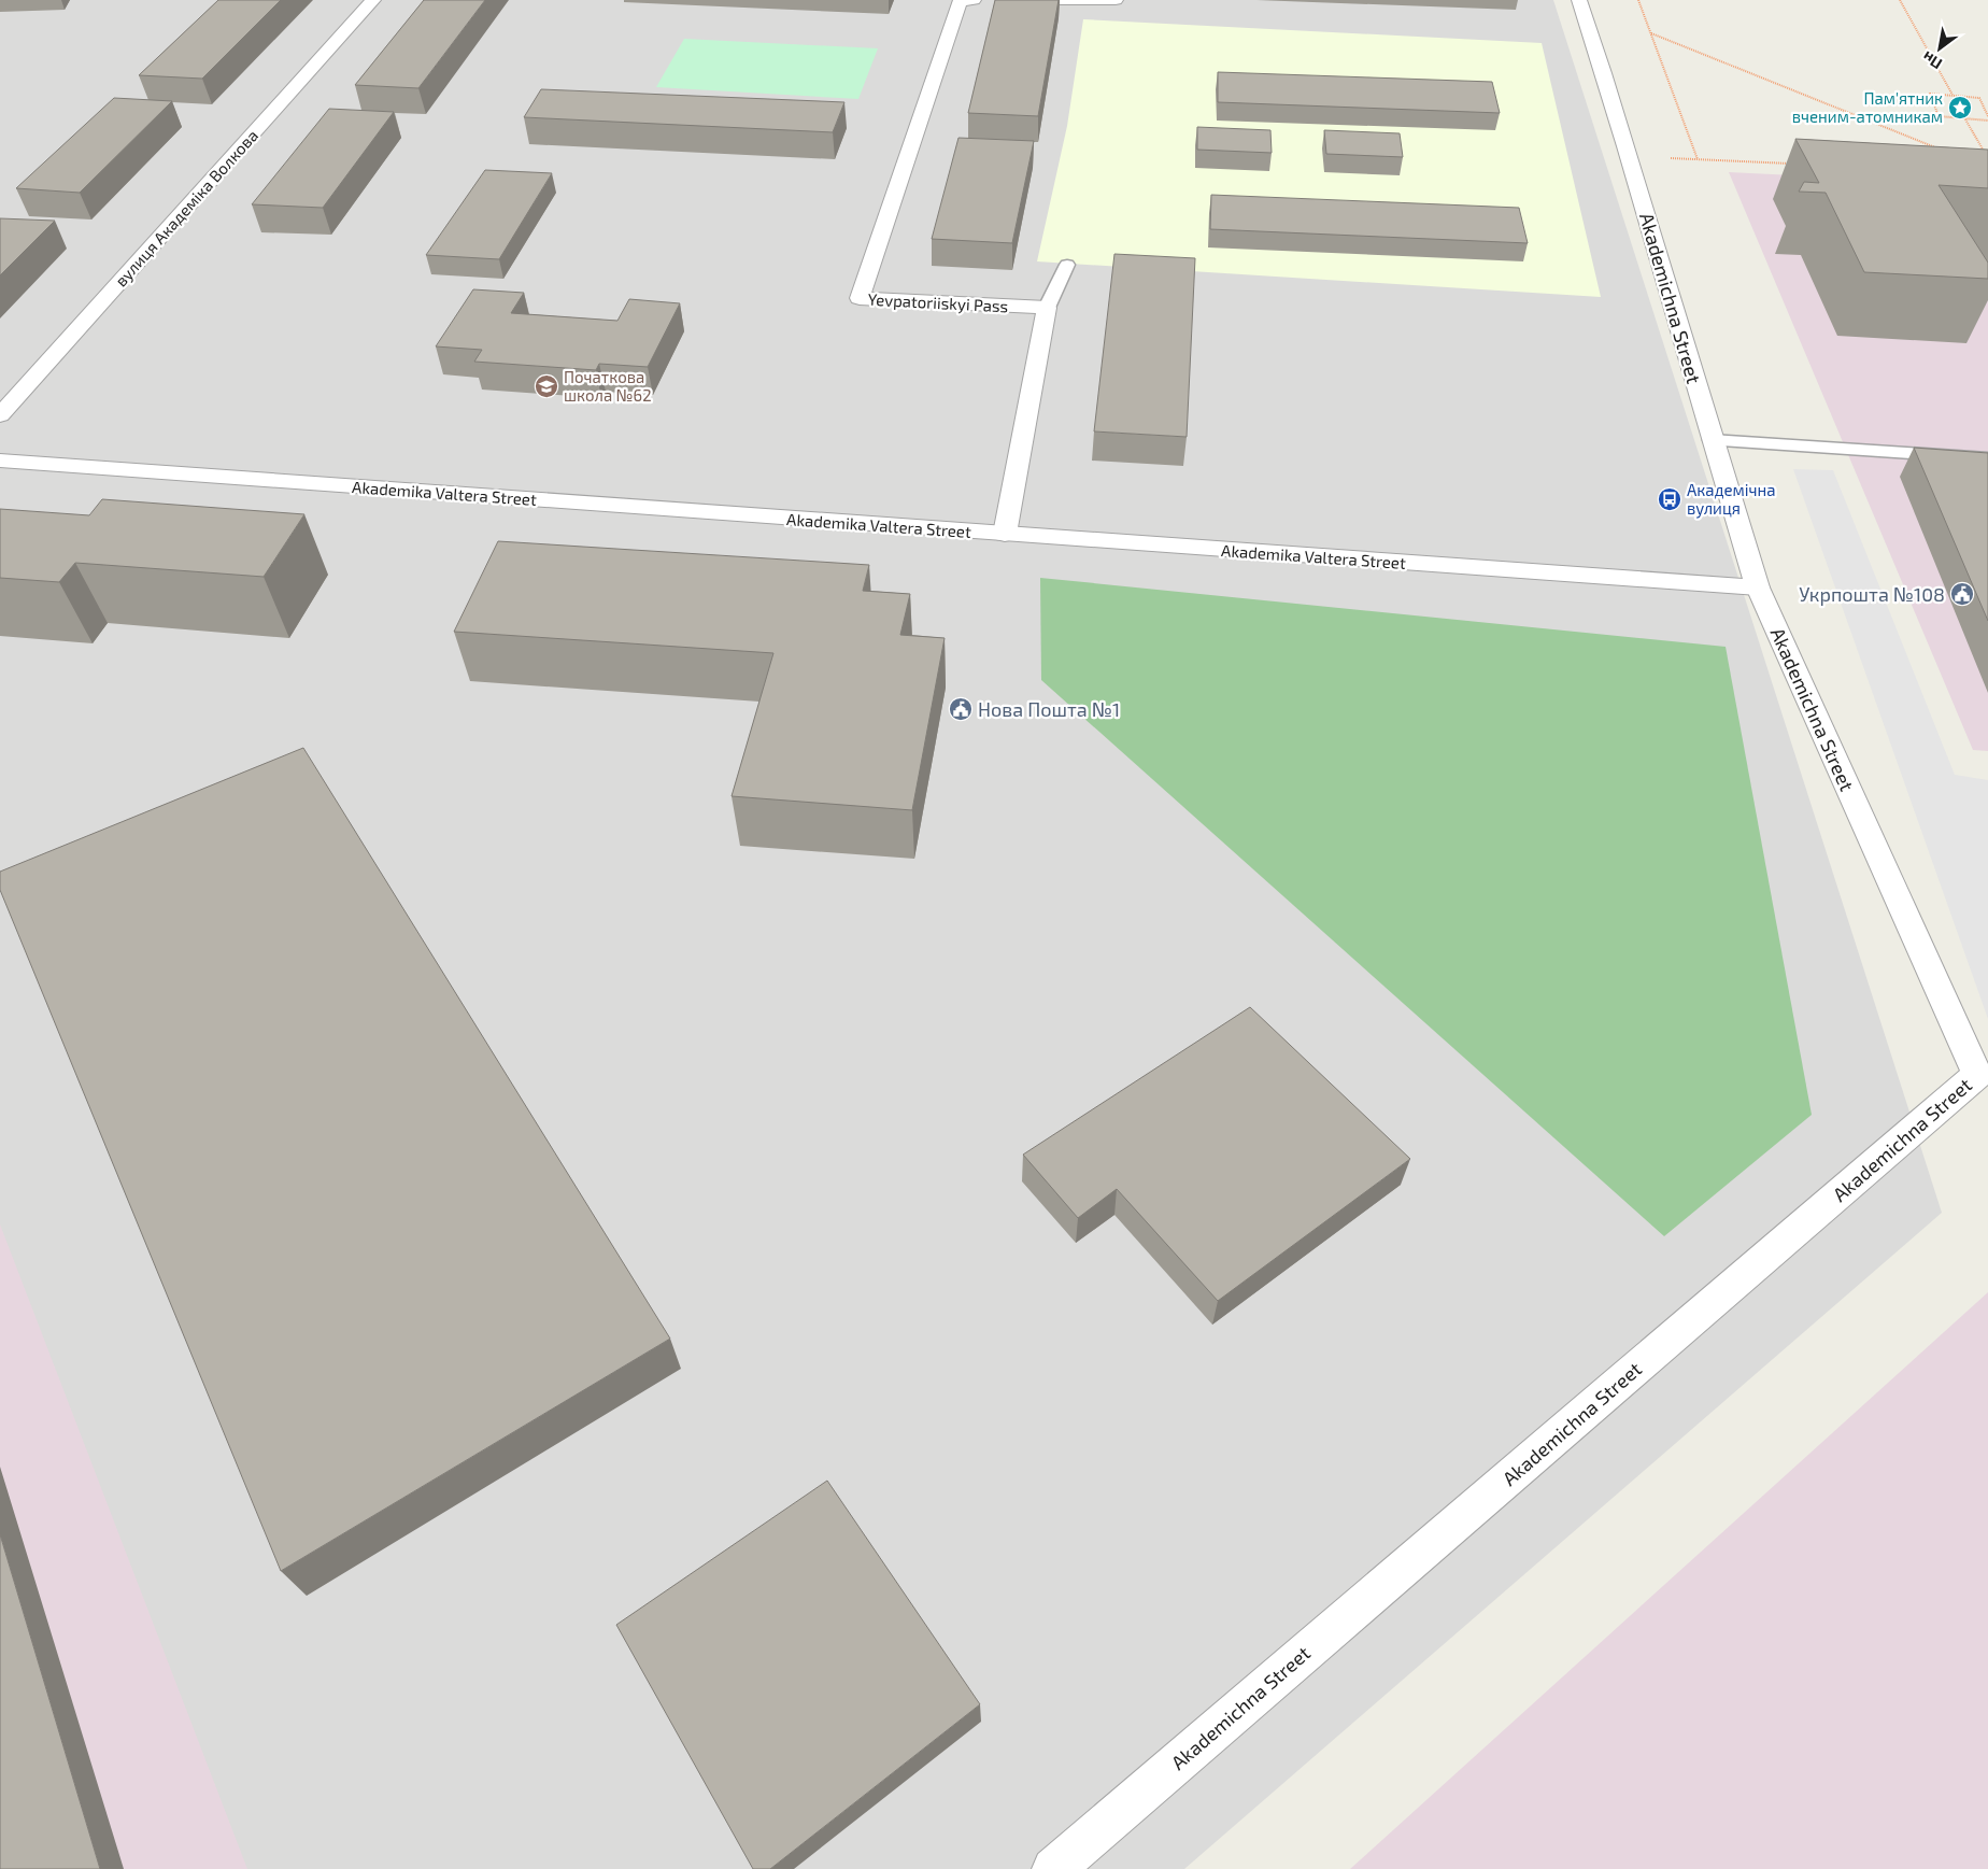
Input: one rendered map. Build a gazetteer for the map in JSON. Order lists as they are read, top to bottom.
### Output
{
  "streets": {
    "street": [
      "вулиця Академіка Волкова",
      "Akademichna Street",
      "Yevpatoriiskyi Pass",
      "Akademika Valtera Street"
    ]
  },
  "crossings": [
    ["Akademichna Street", "Akademika Valtera Street"]
  ],
  "places": {
    "place": ["Пам'ятник вченим-атомникам"],
    "school or university": ["Початкова школа №62"],
    "bus stop": ["Академічна вулиця"],
    "public building": ["Укрпошта №108", "Нова Пошта №1"]
  },
  "north": "bottom left"
}
